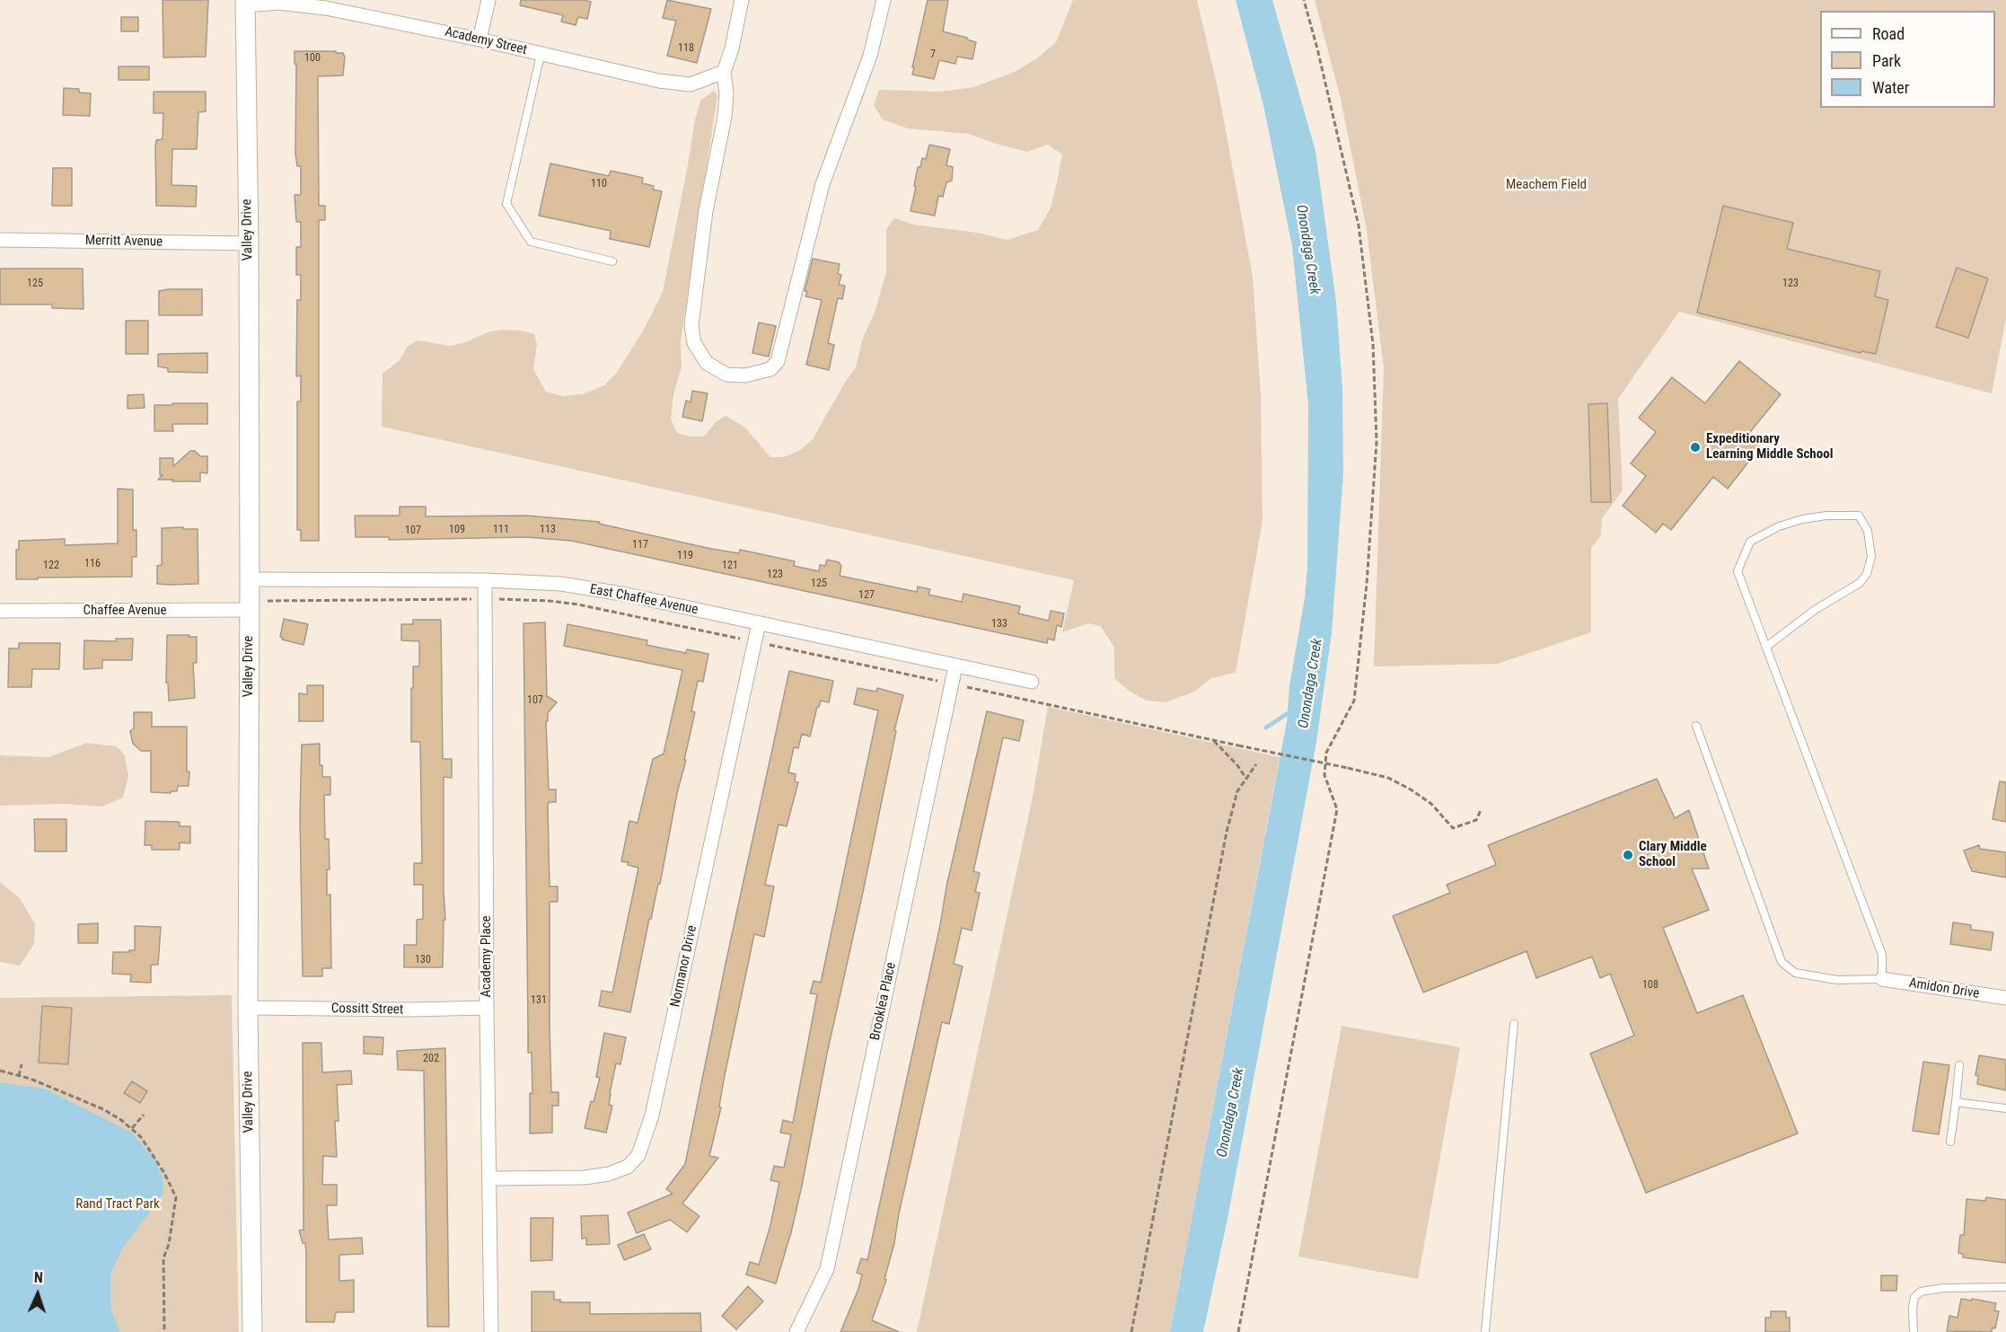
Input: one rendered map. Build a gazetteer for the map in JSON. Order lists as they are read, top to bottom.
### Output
{
  "streets": {
    "main road": ["Valley Drive"],
    "street": [
      "Academy Street",
      "Merritt Avenue",
      "East Chaffee Avenue",
      "Chaffee Avenue",
      "Academy Place",
      "Normanor Drive",
      "Amidon Drive",
      "Brooklea Place",
      "Cossitt Street"
    ]
  },
  "crossings": [
    ["Academy Street", "Valley Drive"],
    ["Valley Drive", "Merritt Avenue"],
    ["Valley Drive", "East Chaffee Avenue"],
    ["Valley Drive", "Chaffee Avenue"],
    ["Valley Drive", "Cossitt Street"],
    ["East Chaffee Avenue", "Academy Place"],
    ["East Chaffee Avenue", "Normanor Drive"],
    ["East Chaffee Avenue", "Brooklea Place"],
    ["Academy Place", "Normanor Drive"],
    ["Academy Place", "Cossitt Street"]
  ],
  "water": ["Onondaga Creek"],
  "parks": ["Meachem Field", "Rand Tract Park"],
  "places": ["Expeditionary Learning Middle School", "Clary Middle School"],
  "house_numbers": [
    "118",
    "7",
    "100",
    "110",
    "125",
    "123",
    "109",
    "111",
    "113",
    "107",
    "117",
    "119",
    "116",
    "122",
    "121",
    "123",
    "125",
    "127",
    "133",
    "107",
    "130",
    "108",
    "131",
    "202"
  ],
  "legend": ["Road", "Park", "Water"],
  "north": "top"
}
